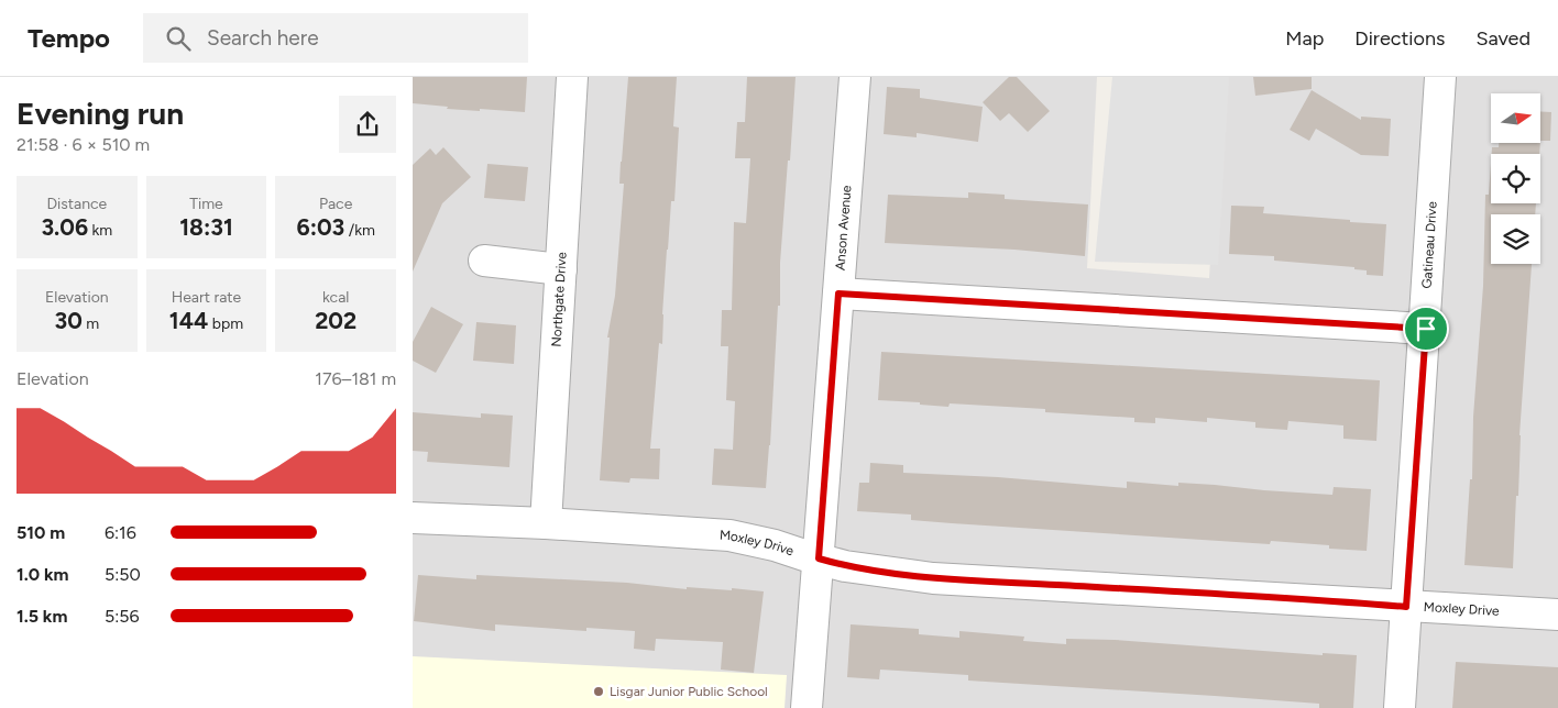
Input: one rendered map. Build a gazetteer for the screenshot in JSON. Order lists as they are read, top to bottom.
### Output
{
  "streets": {
    "street": [
      "Anson Avenue",
      "Gatineau Drive",
      "Northgate Drive",
      "Moxley Drive"
    ]
  },
  "crossings": [
    ["Anson Avenue", "Moxley Drive"],
    ["Gatineau Drive", "Moxley Drive"],
    ["Northgate Drive", "Moxley Drive"]
  ],
  "places": ["Lisgar Junior Public School"],
  "north": "right",
  "page": {
    "header": "Tempo",
    "search": "Search here",
    "nav": ["Map", "Directions", "Saved"],
    "heading": ["Evening run", "21:58 · 6 × 510 m"],
    "stats": [
      ["Distance", "3.06 km"],
      ["Time", "18:31"],
      ["Pace", "6:03 /km"],
      ["Elevation", "30 m"],
      ["Heart rate", "144 bpm"],
      ["kcal", "202"]
    ],
    "chart": ["Elevation", "176–181 m"],
    "list": [
      {
        "name": "510 m",
        "note": "6:16"
      },
      {
        "name": "1.0 km",
        "note": "5:50"
      },
      {
        "name": "1.5 km",
        "note": "5:56"
      }
    ]
  }
}
